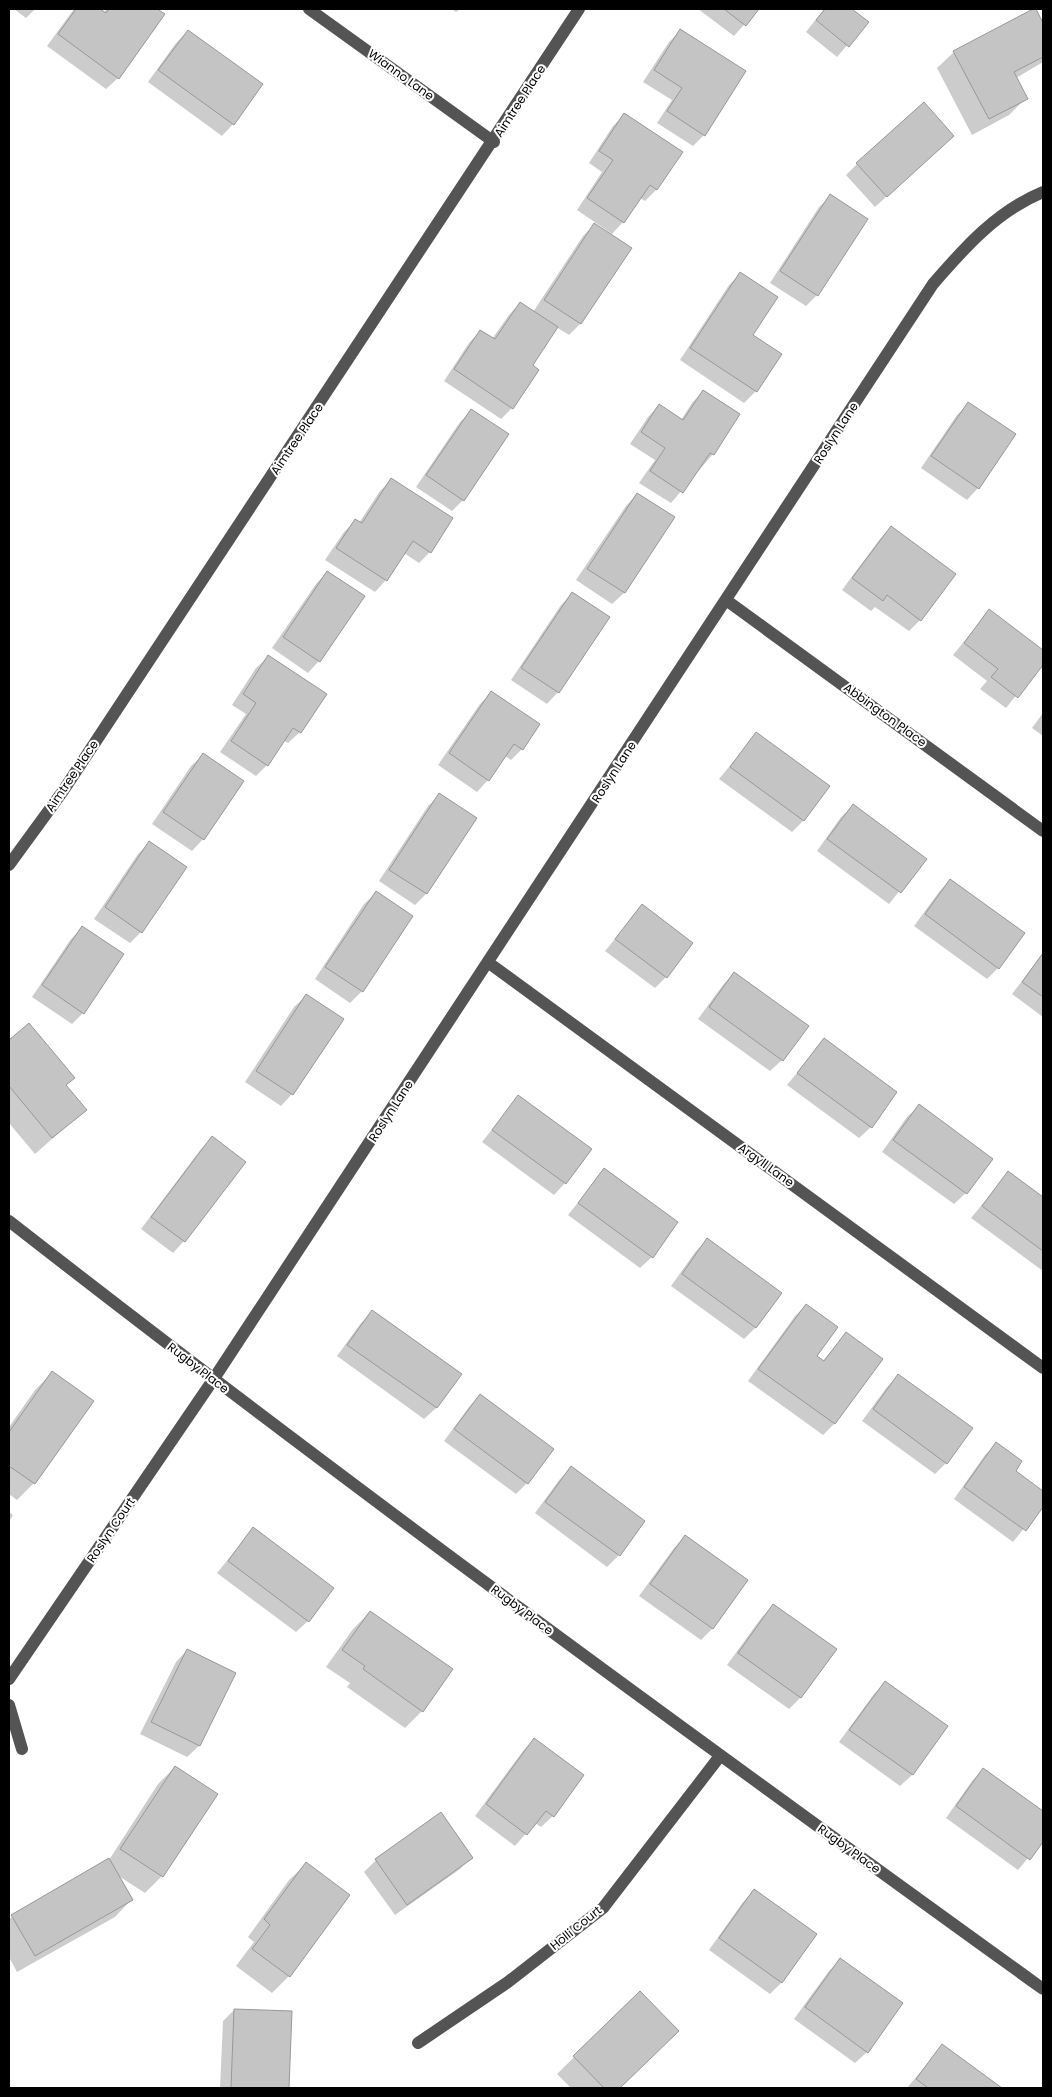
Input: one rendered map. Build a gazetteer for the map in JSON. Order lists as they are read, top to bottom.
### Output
{
  "streets": {
    "street": [
      "Wianno Lane",
      "Aimtree Place",
      "Roslyn Lane",
      "Abbington Place",
      "Argyll Lane",
      "Rugby Place",
      "Roslyn Court",
      "Holli Court"
    ]
  },
  "crossings": [
    ["Wianno Lane", "Aimtree Place"],
    ["Roslyn Lane", "Abbington Place"],
    ["Roslyn Lane", "Argyll Lane"],
    ["Roslyn Lane", "Rugby Place"],
    ["Roslyn Lane", "Roslyn Court"],
    ["Rugby Place", "Roslyn Court"],
    ["Rugby Place", "Holli Court"]
  ]
}
